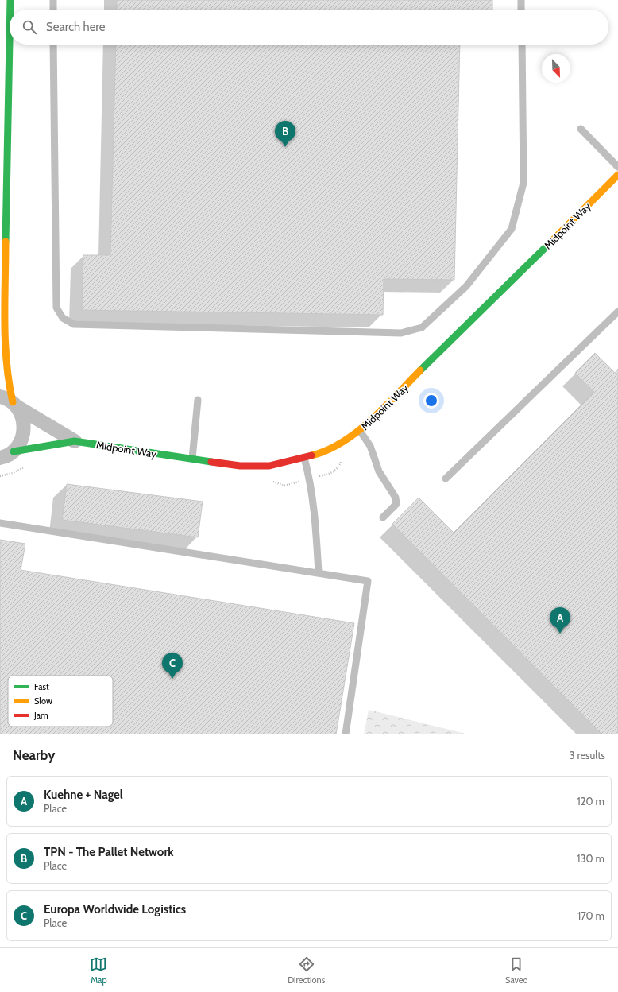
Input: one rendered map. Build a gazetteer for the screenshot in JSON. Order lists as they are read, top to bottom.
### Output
{
  "streets": {
    "street": ["Midpoint Way"]
  },
  "legend": ["Fast", "Slow", "Jam"],
  "north": "bottom right",
  "page": {
    "search": "Search here",
    "pins": ["B", "A", "C"],
    "heading": ["Nearby", "3 results"],
    "list": [
      {
        "mark": "A",
        "name": "Kuehne + Nagel",
        "note": "Place",
        "value": "120 m"
      },
      {
        "mark": "B",
        "name": "TPN - The Pallet Network",
        "note": "Place",
        "value": "130 m"
      },
      {
        "mark": "C",
        "name": "Europa Worldwide Logistics",
        "note": "Place",
        "value": "170 m"
      }
    ],
    "nav": ["Map", "Directions", "Saved"]
  }
}
